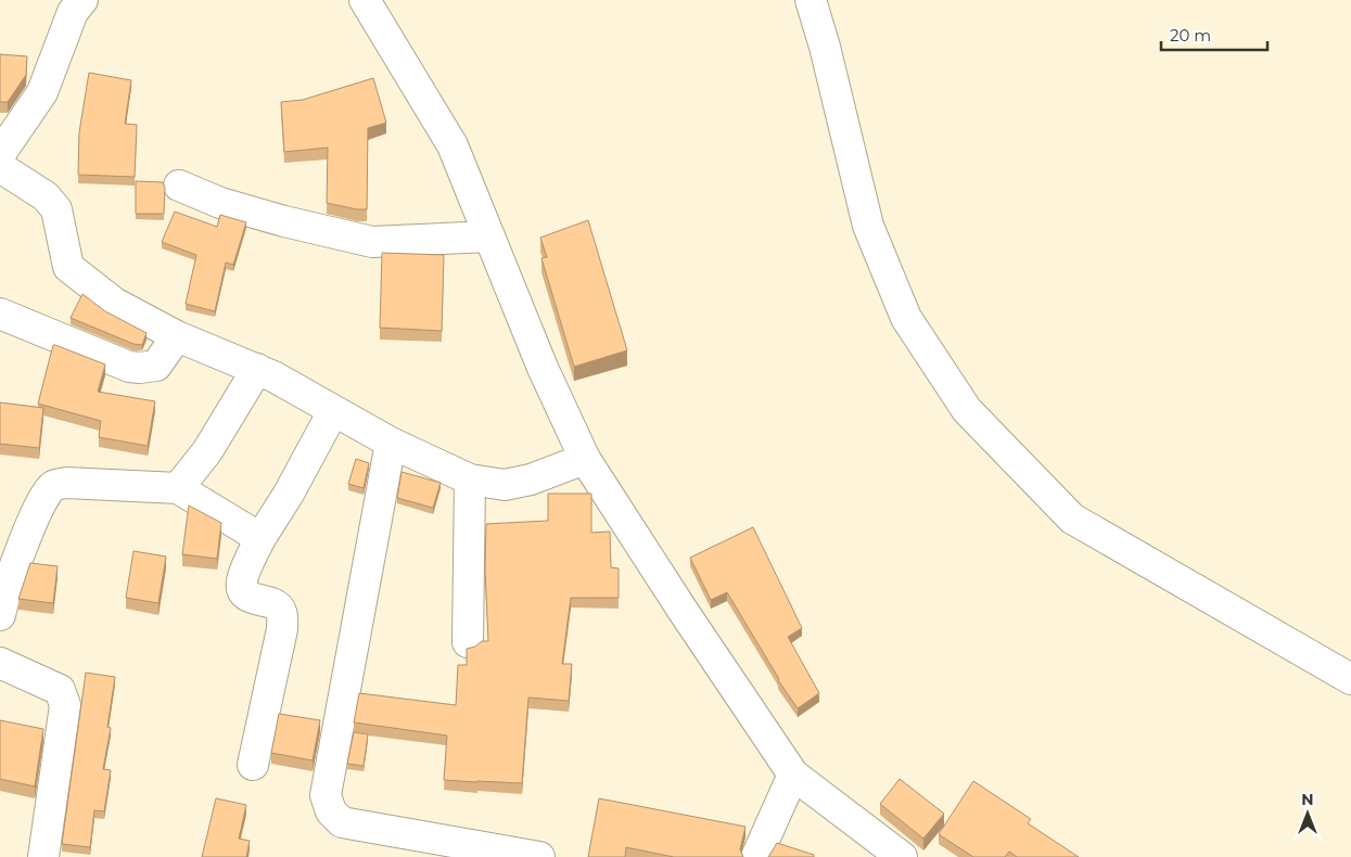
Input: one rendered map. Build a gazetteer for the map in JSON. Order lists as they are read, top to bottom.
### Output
{
  "scale_bar": "20 m",
  "north": "top"
}
